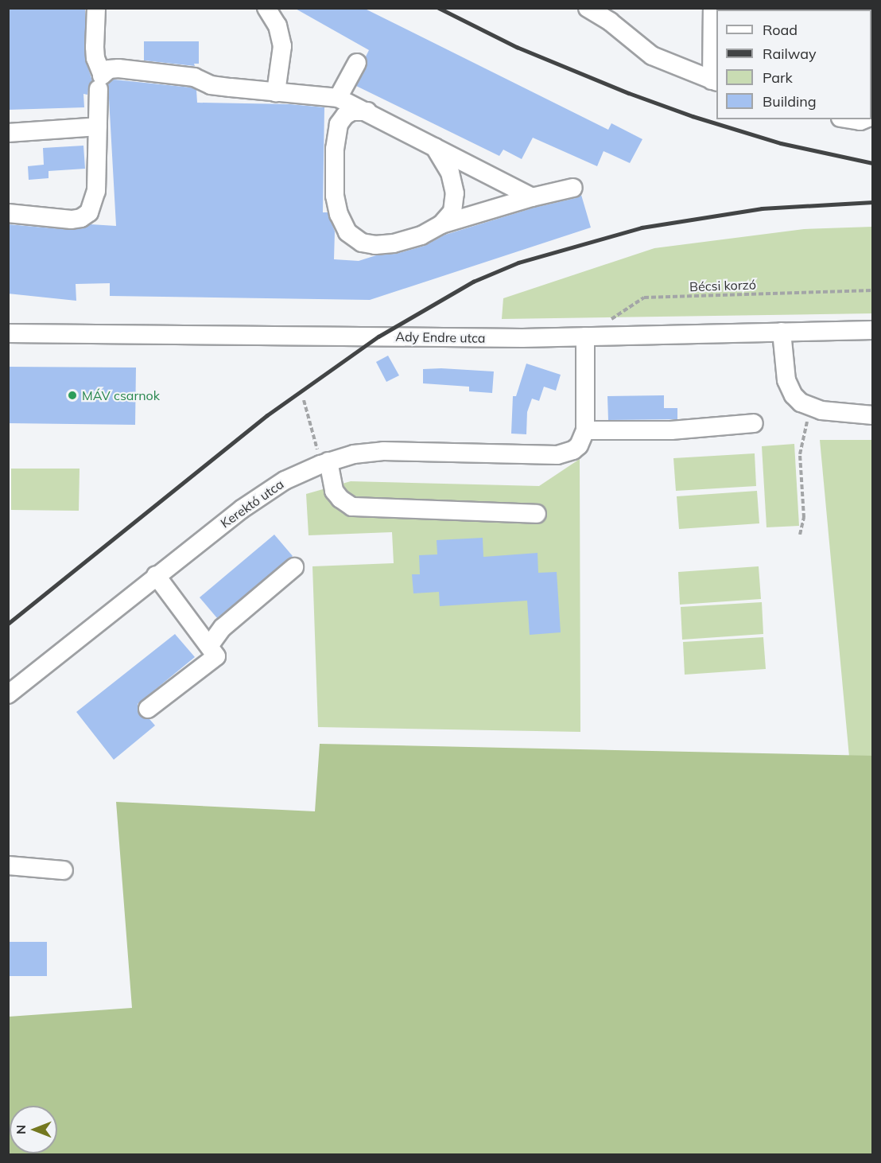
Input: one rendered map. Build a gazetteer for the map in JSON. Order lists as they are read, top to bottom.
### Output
{
  "streets": {
    "street": ["Ady Endre utca", "Kerektó utca"],
    "path": ["Bécsi korzó"]
  },
  "places": ["MÁV csarnok"],
  "legend": [
    "Road",
    "Railway",
    "Park",
    "Building"
  ],
  "north": "left"
}
